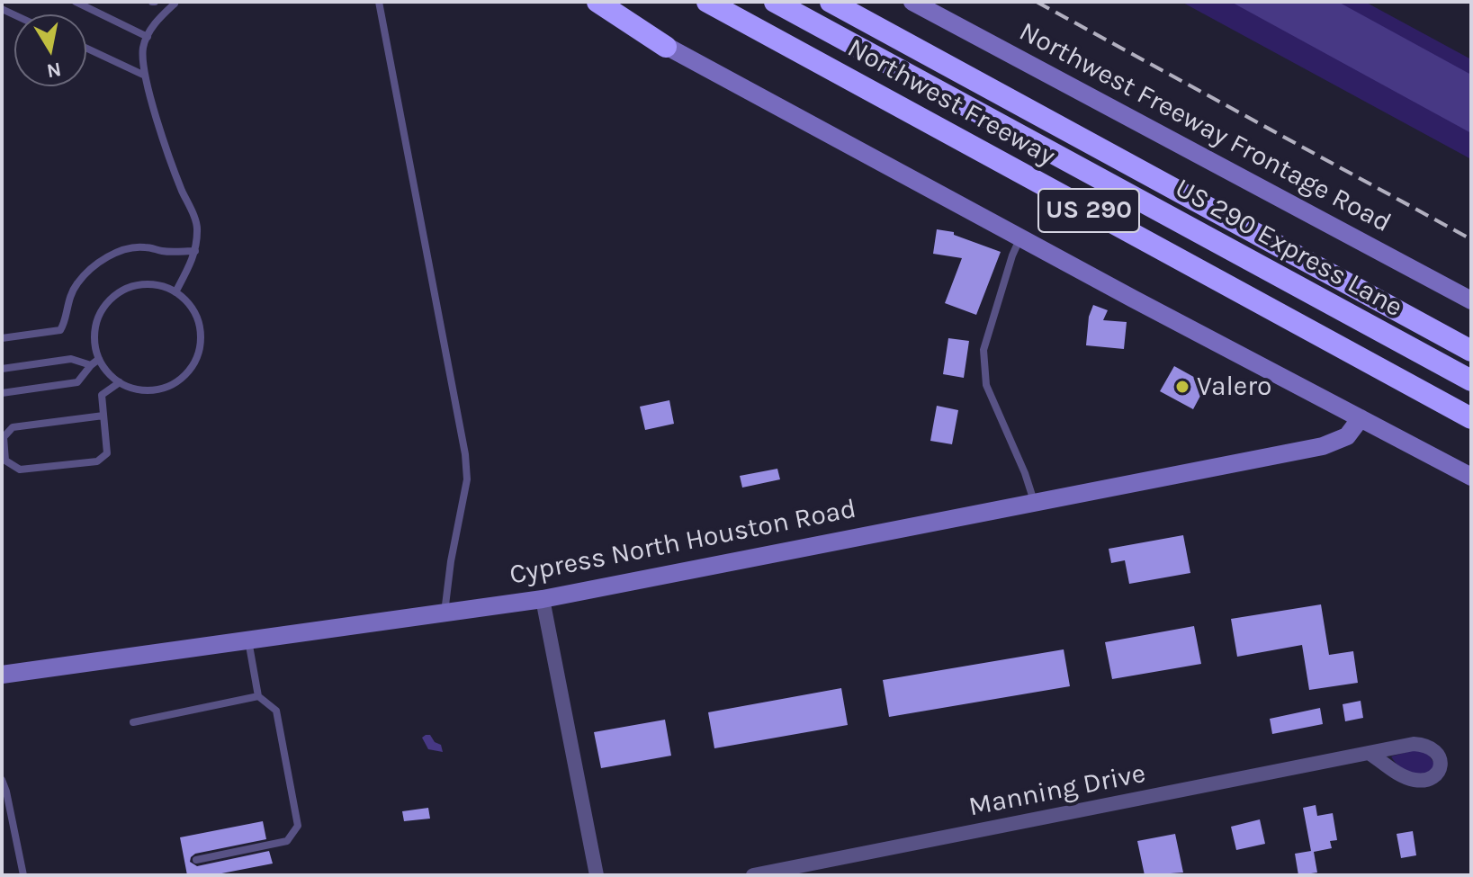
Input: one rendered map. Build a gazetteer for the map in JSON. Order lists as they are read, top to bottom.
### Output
{
  "streets": {
    "highway": ["Northwest Freeway", "US 290", "US 290 Express Lane"],
    "main road": ["Northwest Freeway Frontage Road", "Cypress North Houston Road"],
    "street": ["Manning Drive"]
  },
  "places": ["Valero"],
  "north": "bottom"
}
